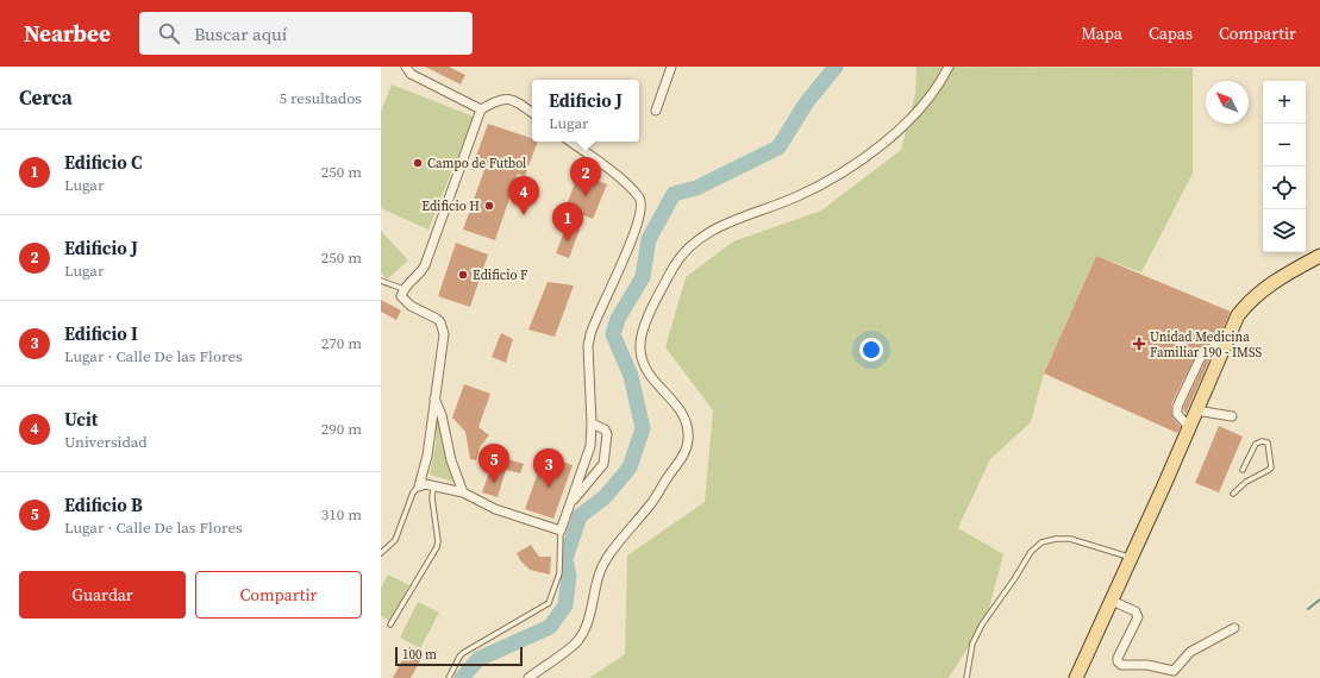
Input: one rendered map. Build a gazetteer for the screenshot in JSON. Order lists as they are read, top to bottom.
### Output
{
  "places": {
    "other": ["Campo de Futbol", "Edificio H", "Edificio F"],
    "health": ["Unidad Medicina Familiar 190 - IMSS"]
  },
  "scale_bar": "100 m",
  "north": "top left",
  "page": {
    "header": "Nearbee",
    "search": "Buscar aquí",
    "nav": ["Mapa", "Capas", "Compartir"],
    "heading": ["Cerca", "5 resultados"],
    "popup": ["Edificio J", "Lugar"],
    "map_buttons": ["+", "−"],
    "list": [
      {
        "mark": "1",
        "name": "Edificio C",
        "note": "Lugar",
        "value": "250 m"
      },
      {
        "mark": "2",
        "name": "Edificio J",
        "note": "Lugar",
        "value": "250 m"
      },
      {
        "mark": "3",
        "name": "Edificio I",
        "note": "Lugar · Calle De las Flores",
        "value": "270 m"
      },
      {
        "mark": "4",
        "name": "Ucit",
        "note": "Universidad",
        "value": "290 m"
      },
      {
        "mark": "5",
        "name": "Edificio B",
        "note": "Lugar · Calle De las Flores",
        "value": "310 m"
      }
    ],
    "pins": [
      "2",
      "4",
      "1",
      "5",
      "3"
    ],
    "buttons": ["Guardar", "Compartir"],
    "scale": "100 m"
  }
}
